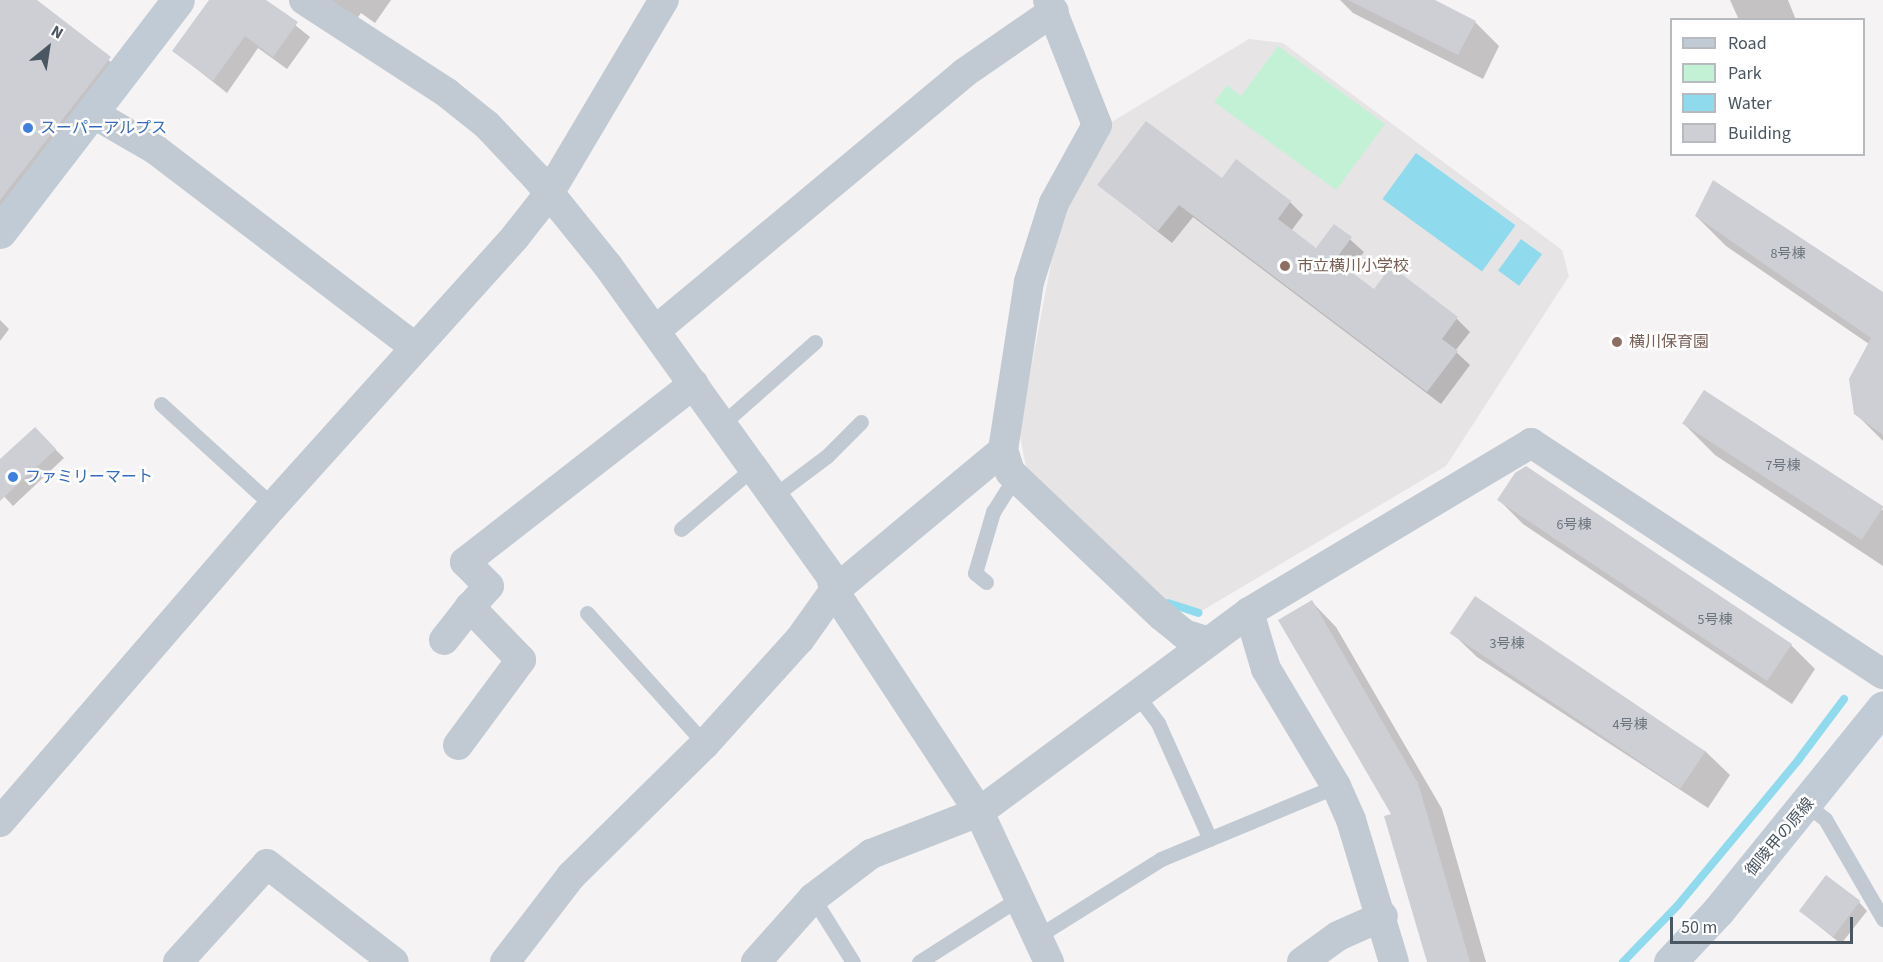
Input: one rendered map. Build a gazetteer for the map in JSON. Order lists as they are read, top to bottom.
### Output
{
  "streets": {
    "street": ["御陵甲の原線"]
  },
  "places": [
    "スーパーアルプス",
    "市立横川小学校",
    "横川保育園",
    "ファミリーマート"
  ],
  "house_numbers": [
    "8号棟",
    "7号棟",
    "6号棟",
    "5号棟",
    "3号棟",
    "4号棟"
  ],
  "legend": [
    "Road",
    "Park",
    "Water",
    "Building"
  ],
  "scale_bar": "50 m",
  "north": "top right"
}
